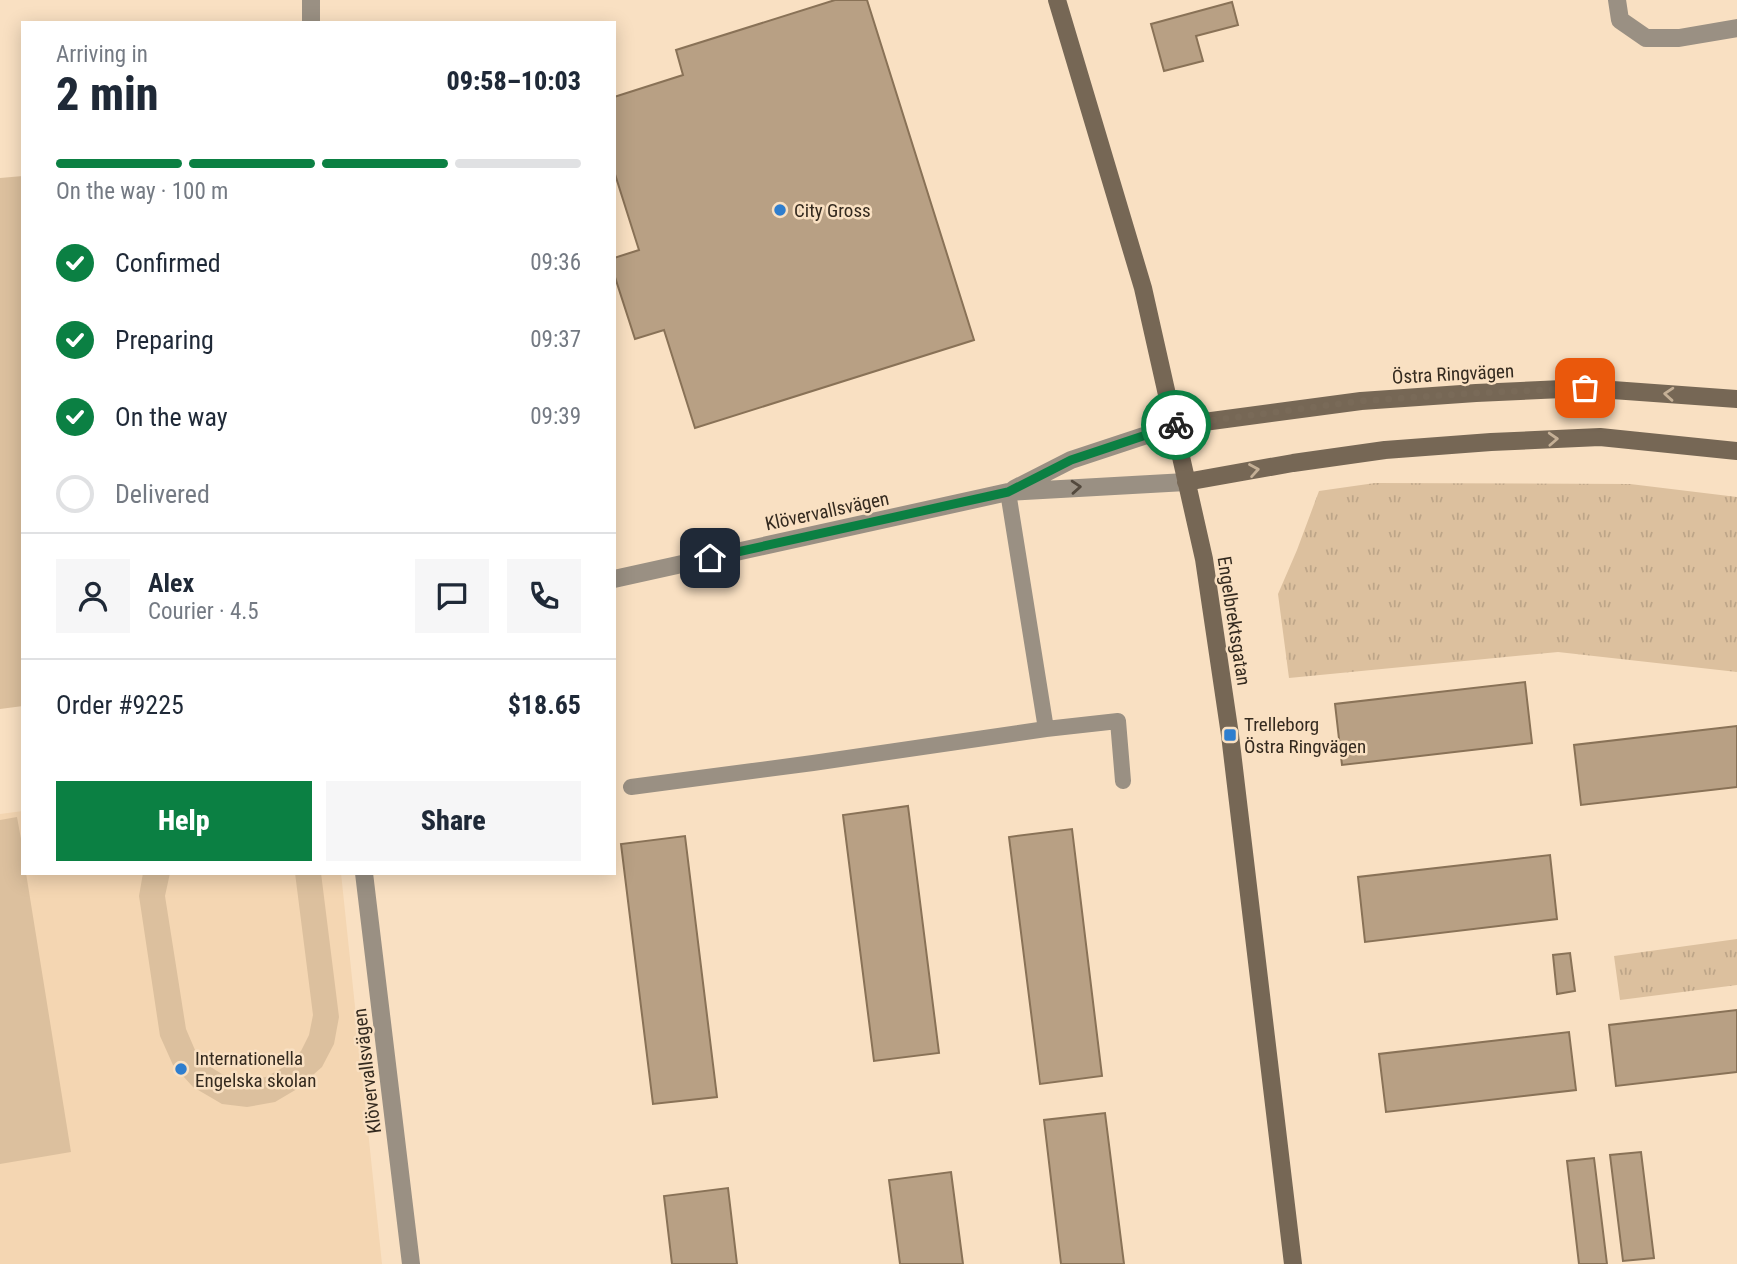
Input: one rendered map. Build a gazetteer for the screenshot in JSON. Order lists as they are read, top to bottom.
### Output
{
  "streets": {
    "main road": ["Östra Ringvägen", "Engelbrektsgatan"],
    "street": ["Klövervallsvägen"]
  },
  "crossings": [
    ["Östra Ringvägen", "Klövervallsvägen"],
    ["Östra Ringvägen", "Engelbrektsgatan"],
    ["Klövervallsvägen", "Engelbrektsgatan"]
  ],
  "places": {
    "other": ["City Gross", "Internationella Engelska skolan"],
    "transit": ["Trelleborg Östra Ringvägen"]
  },
  "page": {
    "heading": ["2 min", "Arriving in", "09:58–10:03"],
    "panel": [
      "Alex",
      "Courier · 4.5",
      "Order #9225",
      "$18.65"
    ],
    "bar": "On the way · 100 m",
    "list": [
      ["Confirmed", "09:36"],
      ["Preparing", "09:37"],
      ["On the way", "09:39"],
      "Delivered"
    ],
    "buttons": ["Help", "Share"]
  }
}
